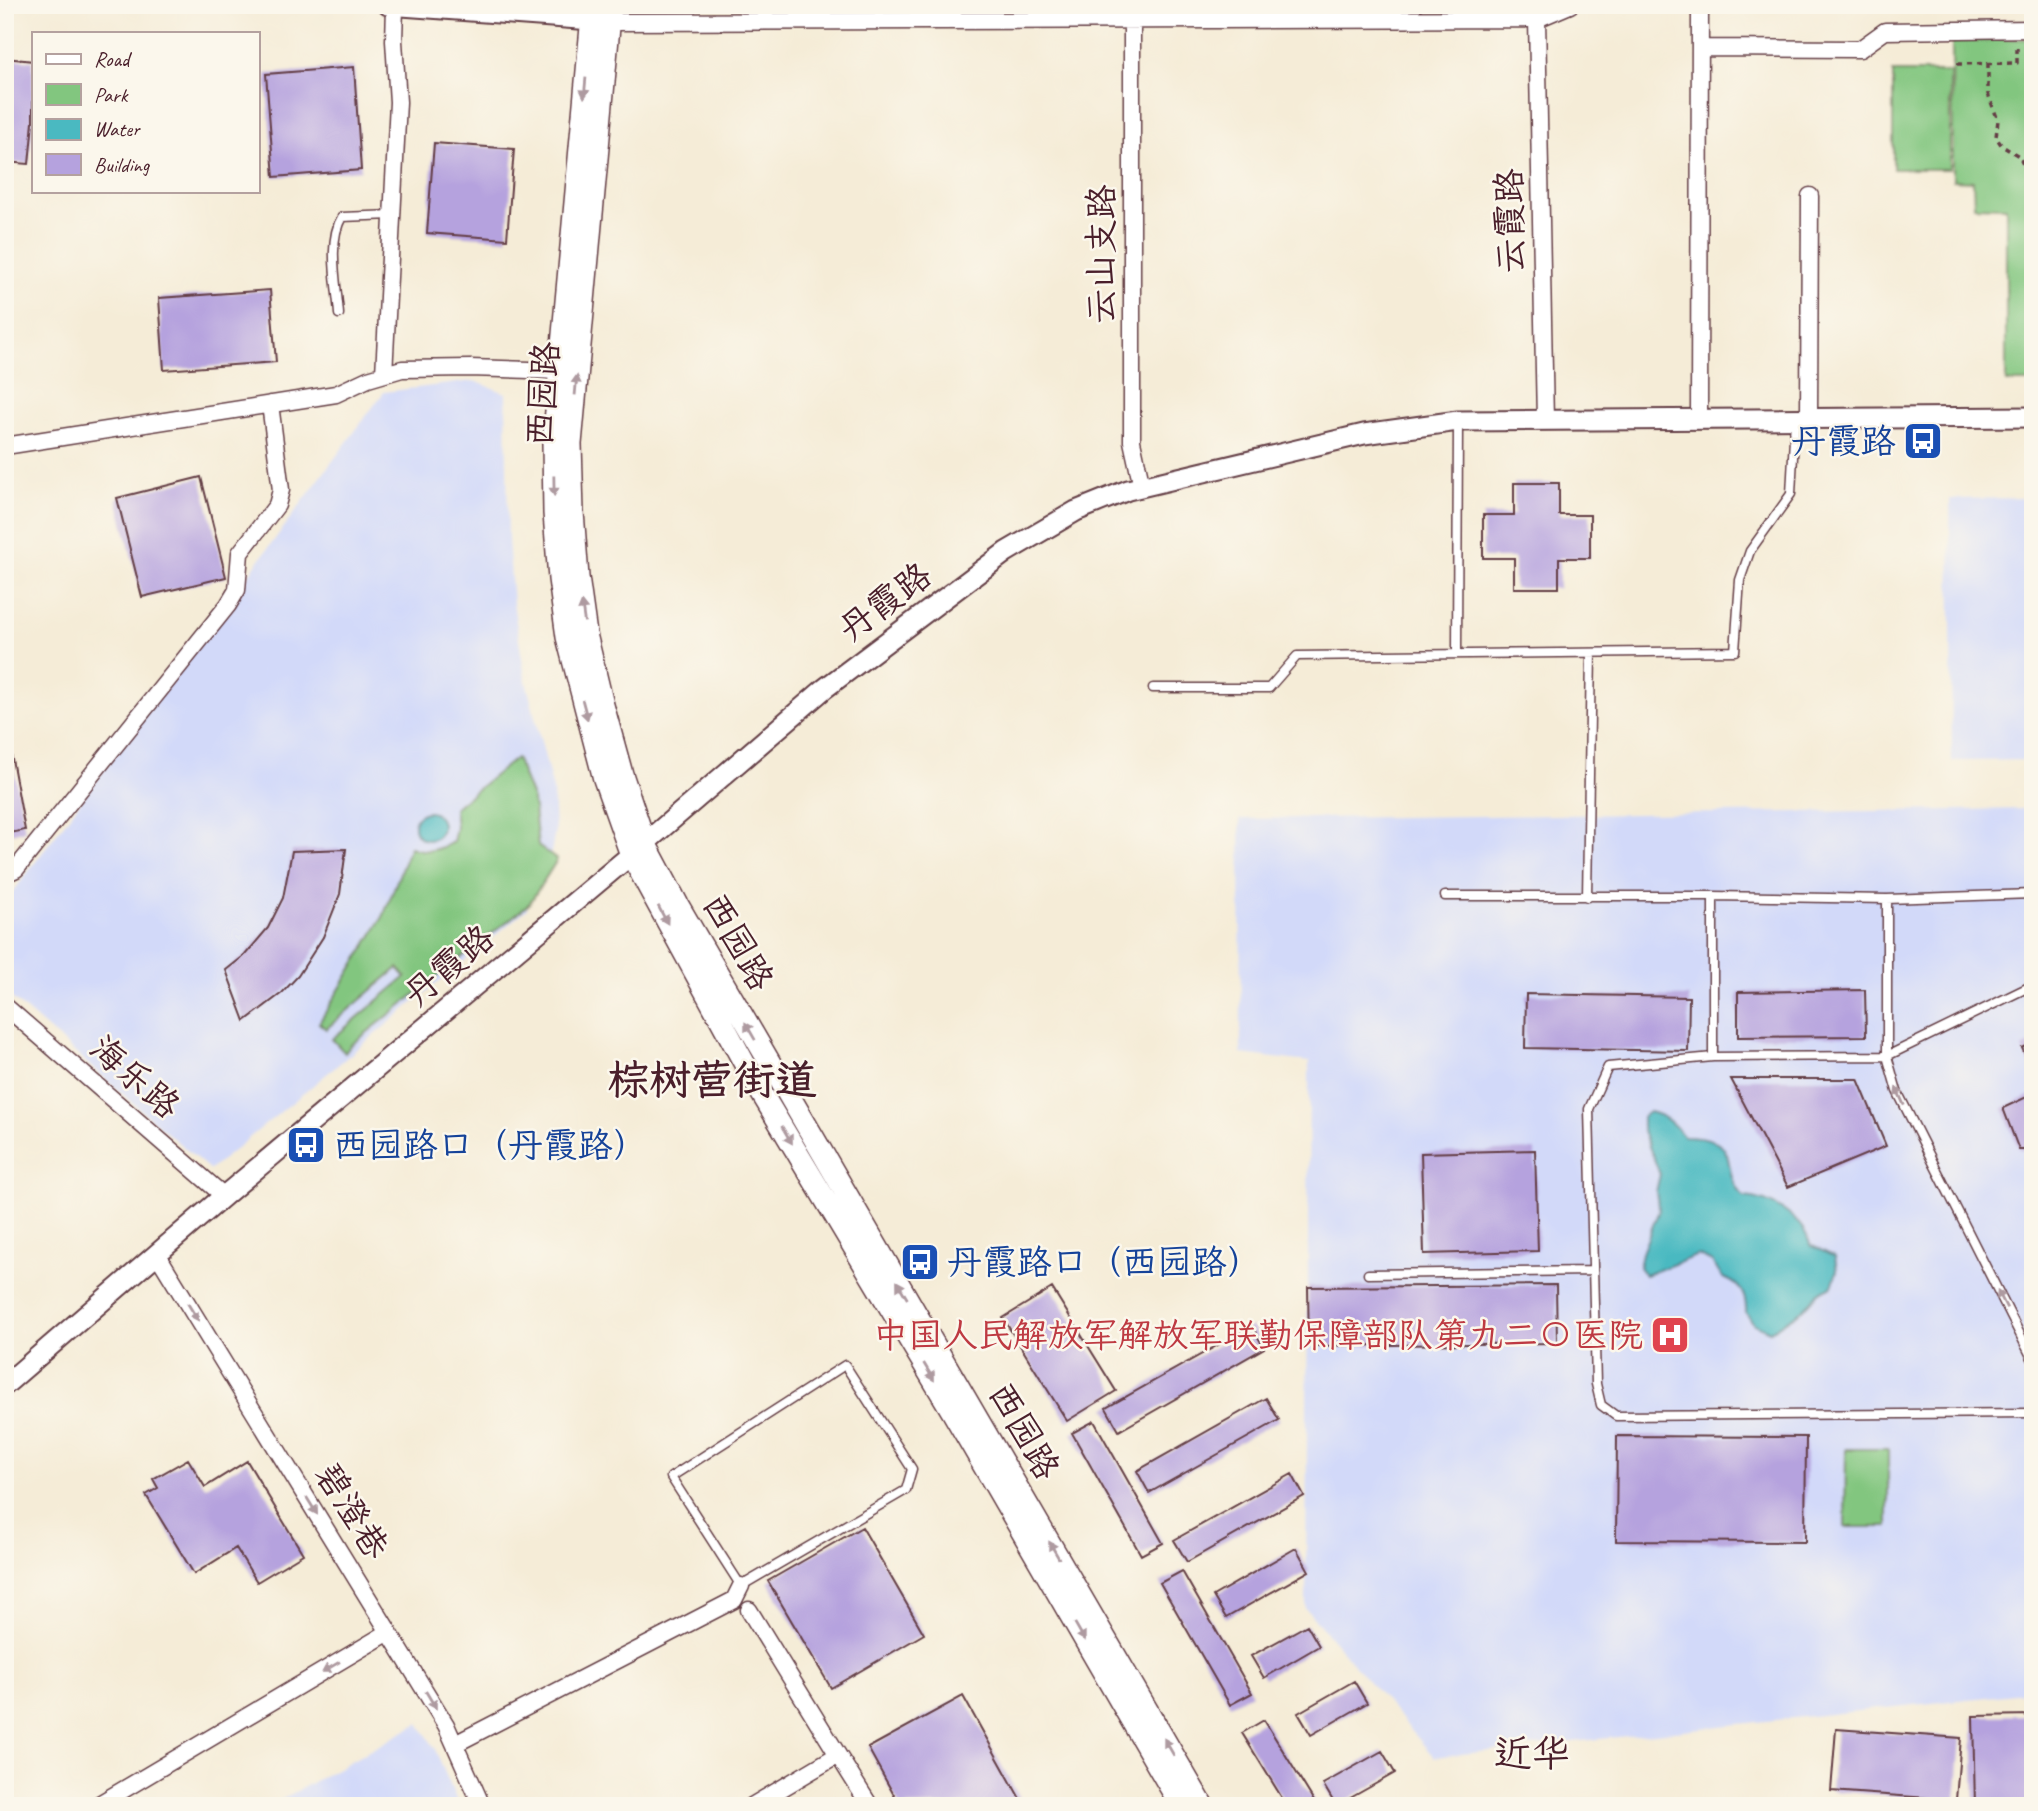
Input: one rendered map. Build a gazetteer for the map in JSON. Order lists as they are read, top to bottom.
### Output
{
  "streets": {
    "main road": ["西园路"],
    "street": [
      "云霞路",
      "云山支路",
      "丹霞路",
      "海乐路",
      "碧澄巷"
    ]
  },
  "crossings": [
    ["云霞路", "丹霞路"],
    ["云山支路", "丹霞路"],
    ["西园路", "丹霞路"],
    ["丹霞路", "海乐路"],
    ["丹霞路", "碧澄巷"]
  ],
  "one_way": ["碧澄巷"],
  "districts": ["棕树营街道", "近华"],
  "places": {
    "bus stop": ["丹霞路", "西园路口（丹霞路）", "丹霞路口（西园路）"],
    "hospital": ["中国人民解放军解放军联勤保障部队第九二〇医院"]
  },
  "legend": [
    "Road",
    "Park",
    "Water",
    "Building"
  ]
}
